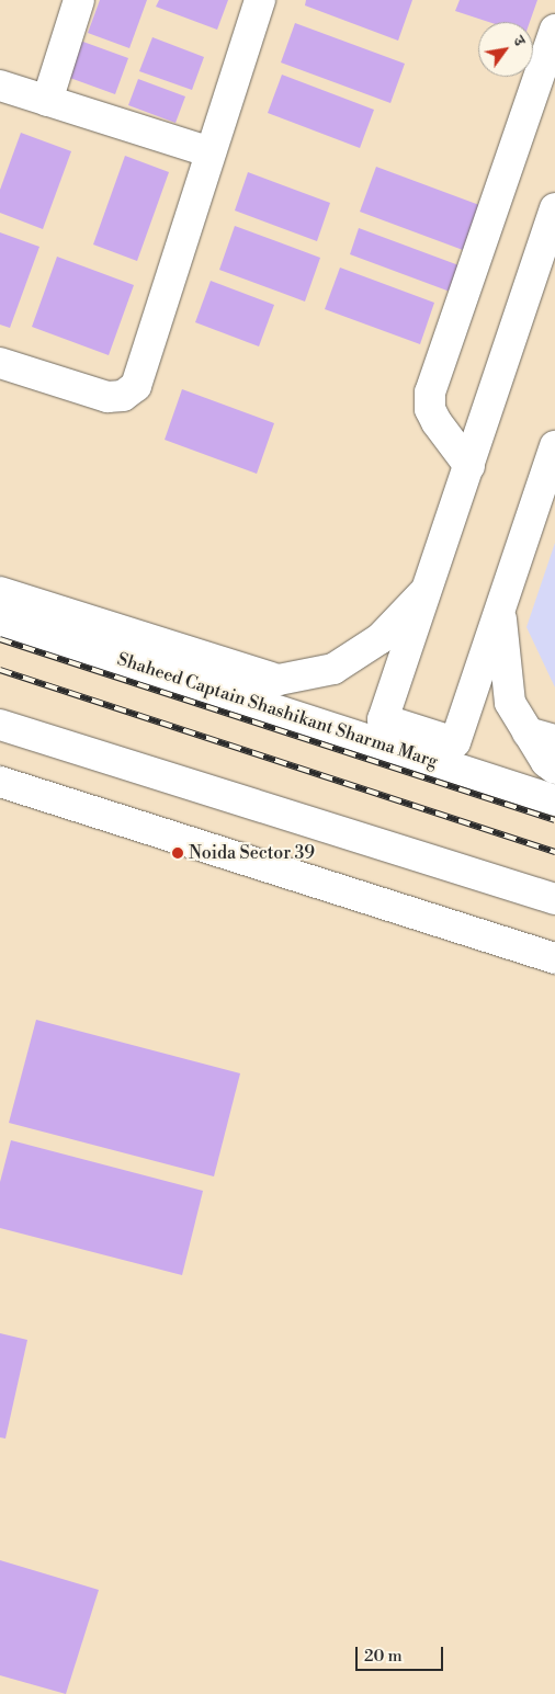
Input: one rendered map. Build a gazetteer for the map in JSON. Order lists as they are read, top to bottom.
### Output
{
  "streets": {
    "main road": ["Shaheed Captain Shashikant Sharma Marg"]
  },
  "places": ["Noida Sector 39"],
  "scale_bar": "20 m",
  "north": "top right"
}
